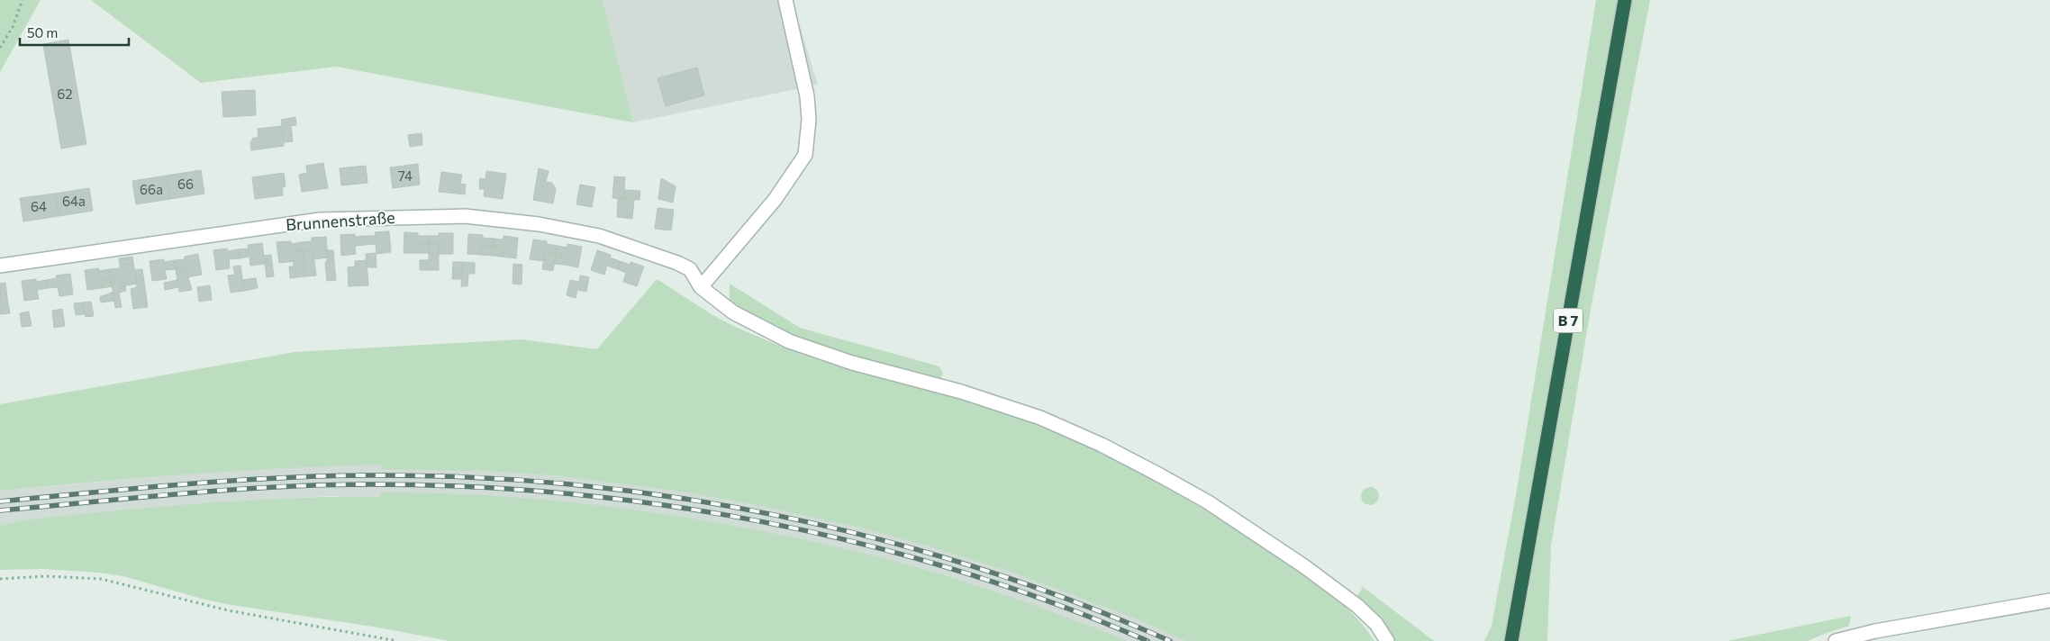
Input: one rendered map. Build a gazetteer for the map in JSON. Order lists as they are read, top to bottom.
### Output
{
  "streets": {
    "highway": ["B 7"],
    "street": ["Brunnenstraße"]
  },
  "house_numbers": [
    "62",
    "74",
    "66",
    "66a",
    "64a",
    "64"
  ],
  "scale_bar": "50 m"
}
